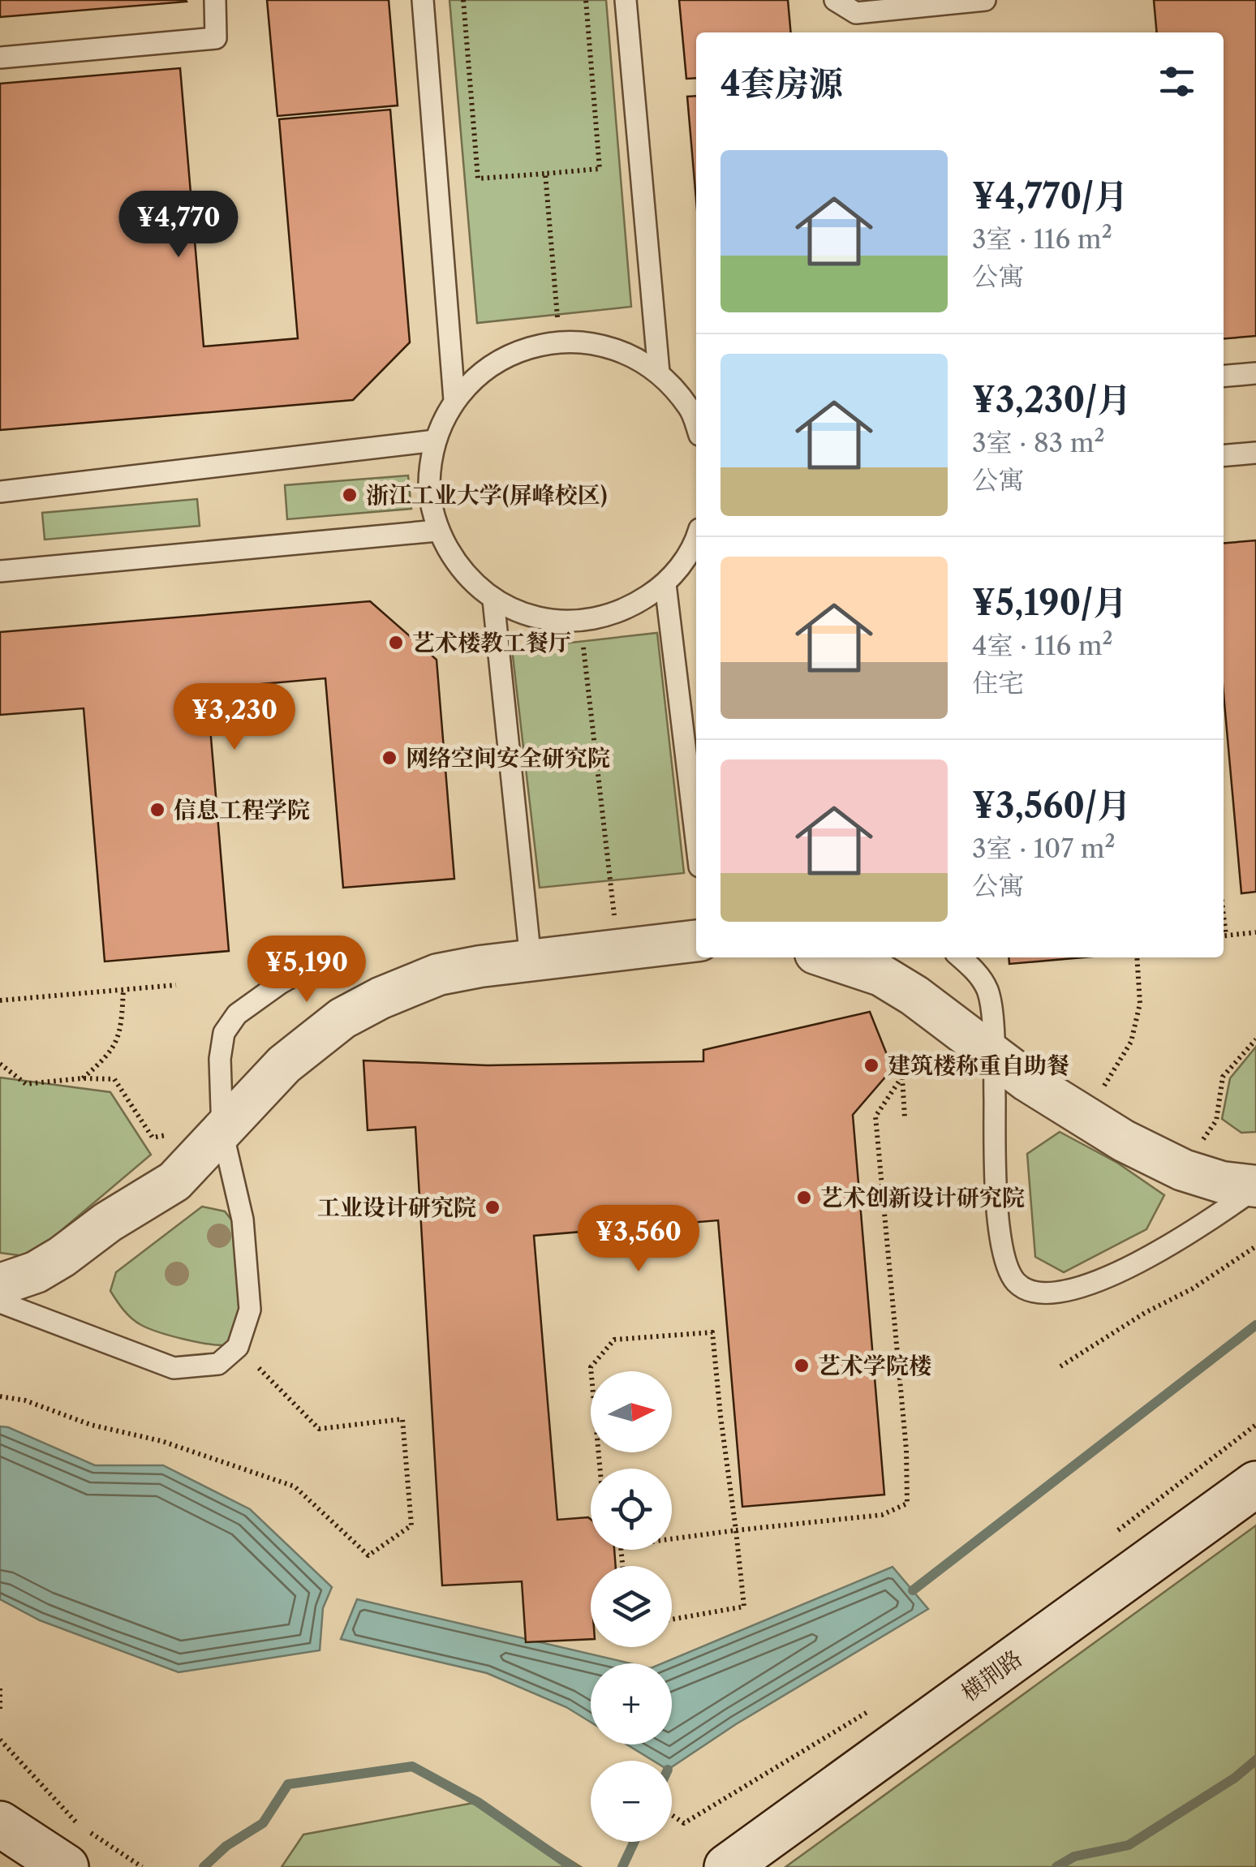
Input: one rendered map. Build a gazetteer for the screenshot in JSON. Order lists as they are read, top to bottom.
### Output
{
  "streets": {
    "street": ["横荆路"]
  },
  "places": [
    "浙江工业大学(屏峰校区)",
    "艺术楼教工餐厅",
    "网络空间安全研究院",
    "信息工程学院",
    "建筑楼称重自助餐",
    "艺术创新设计研究院",
    "工业设计研究院",
    "艺术学院楼"
  ],
  "north": "right",
  "page": {
    "heading": "4套房源",
    "list": [
      {
        "name": "¥4,770/月",
        "note": "3室 · 116 m² · 公寓"
      },
      {
        "name": "¥3,230/月",
        "note": "3室 · 83 m² · 公寓"
      },
      {
        "name": "¥5,190/月",
        "note": "4室 · 116 m² · 住宅"
      },
      {
        "name": "¥3,560/月",
        "note": "3室 · 107 m² · 公寓"
      }
    ],
    "price": [
      "¥4,770",
      "¥3,230",
      "¥5,190",
      "¥3,560"
    ],
    "map_buttons": ["+", "−"]
  }
}
